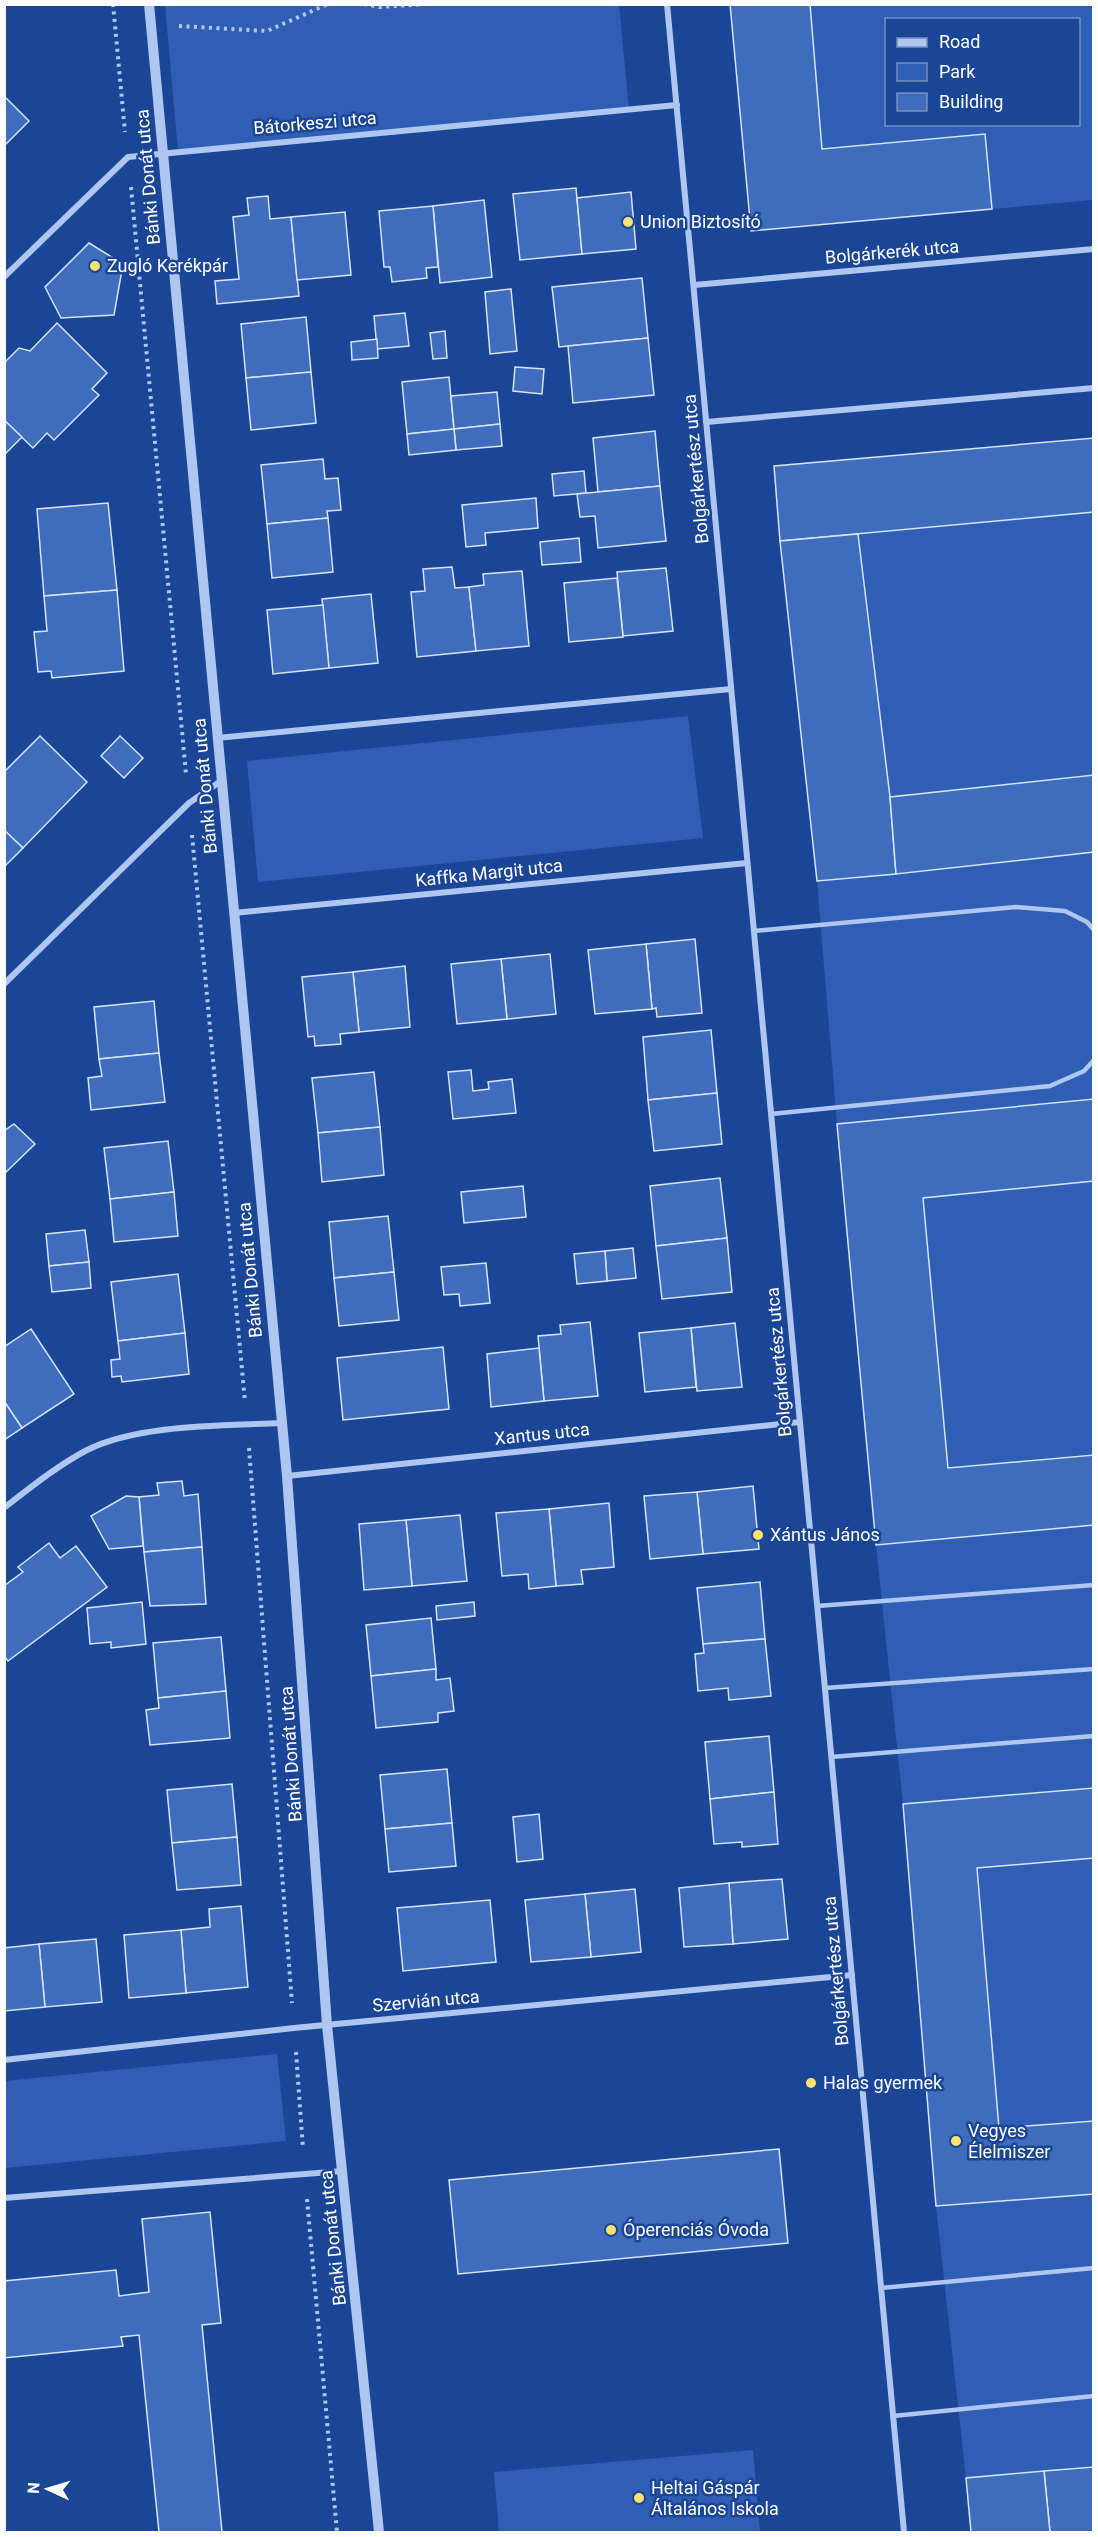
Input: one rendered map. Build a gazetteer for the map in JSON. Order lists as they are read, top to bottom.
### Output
{
  "streets": {
    "street": [
      "Bátorkeszi utca",
      "Bánki Donát utca",
      "Bolgárkerék utca",
      "Bolgárkertész utca",
      "Kaffka Margit utca",
      "Xantus utca",
      "Szervián utca"
    ]
  },
  "crossings": [
    ["Bátorkeszi utca", "Bánki Donát utca"],
    ["Bátorkeszi utca", "Bolgárkertész utca"],
    ["Bánki Donát utca", "Kaffka Margit utca"],
    ["Bánki Donát utca", "Xantus utca"],
    ["Bánki Donát utca", "Szervián utca"],
    ["Bolgárkerék utca", "Bolgárkertész utca"],
    ["Bolgárkertész utca", "Kaffka Margit utca"],
    ["Bolgárkertész utca", "Xantus utca"],
    ["Bolgárkertész utca", "Szervián utca"]
  ],
  "places": [
    "Union Biztosító",
    "Zugló Kerékpár",
    "Xántus János",
    "Halas gyermek",
    "Vegyes Élelmiszer",
    "Óperenciás Óvoda",
    "Heltai Gáspár Általános Iskola"
  ],
  "legend": ["Road", "Park", "Building"],
  "north": "left"
}
